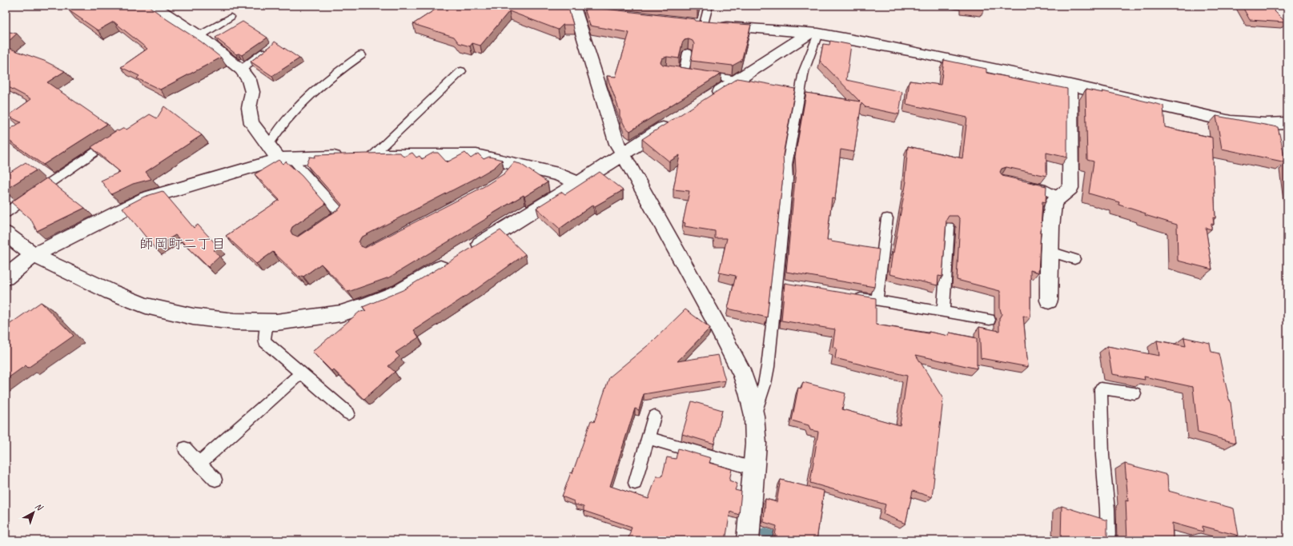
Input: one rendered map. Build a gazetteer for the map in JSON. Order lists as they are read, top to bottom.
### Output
{
  "districts": ["師岡町二丁目"],
  "north": "top right"
}
